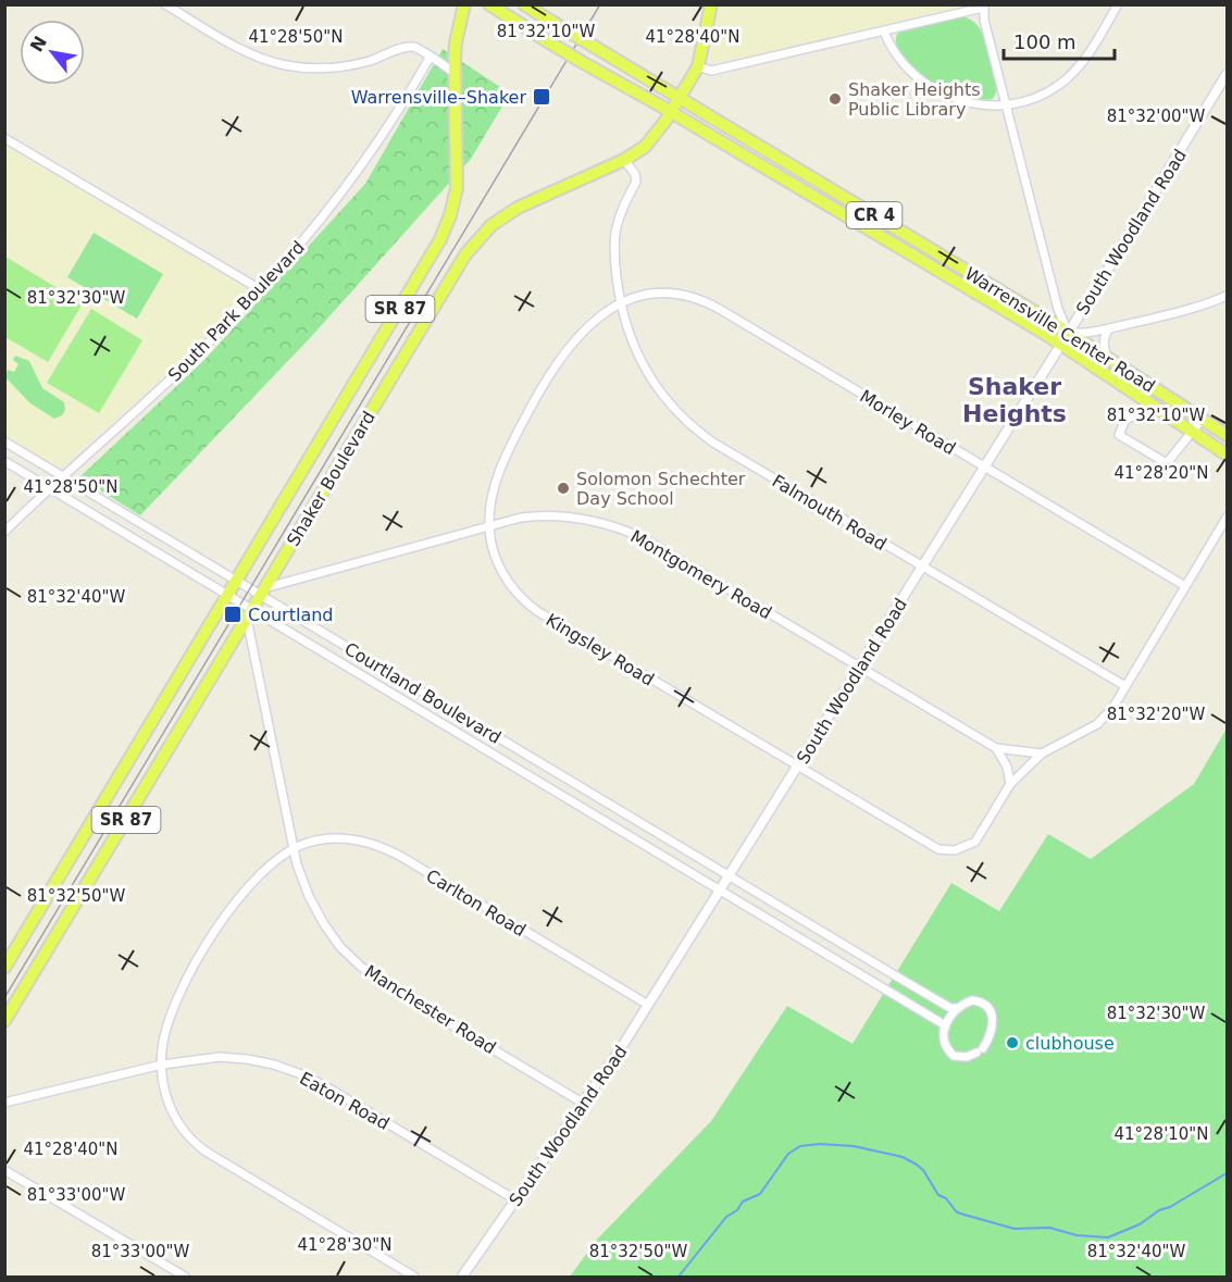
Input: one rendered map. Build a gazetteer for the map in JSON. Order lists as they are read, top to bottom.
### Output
{
  "streets": {
    "main road": [
      "CR 4",
      "SR 87",
      "Warrensville Center Road",
      "Shaker Boulevard"
    ],
    "street": [
      "South Woodland Road",
      "South Park Boulevard",
      "Morley Road",
      "Falmouth Road",
      "Montgomery Road",
      "Kingsley Road",
      "Courtland Boulevard",
      "Carlton Road",
      "Manchester Road",
      "Eaton Road"
    ]
  },
  "crossings": [
    ["South Woodland Road", "Warrensville Center Road"],
    ["South Woodland Road", "Morley Road"],
    ["South Woodland Road", "Falmouth Road"],
    ["South Woodland Road", "Montgomery Road"],
    ["South Woodland Road", "Kingsley Road"],
    ["South Woodland Road", "Courtland Boulevard"],
    ["South Woodland Road", "Carlton Road"],
    ["South Woodland Road", "Manchester Road"],
    ["South Woodland Road", "Eaton Road"],
    ["South Park Boulevard", "Courtland Boulevard"],
    ["Warrensville Center Road", "Shaker Boulevard"],
    ["Morley Road", "Falmouth Road"],
    ["Morley Road", "Kingsley Road"],
    ["Shaker Boulevard", "Falmouth Road"],
    ["Shaker Boulevard", "Montgomery Road"],
    ["Shaker Boulevard", "Courtland Boulevard"],
    ["Shaker Boulevard", "Manchester Road"],
    ["Falmouth Road", "Kingsley Road"],
    ["Montgomery Road", "Kingsley Road"],
    ["Montgomery Road", "Courtland Boulevard"],
    ["Courtland Boulevard", "Manchester Road"],
    ["Carlton Road", "Manchester Road"]
  ],
  "districts": ["Shaker Heights"],
  "places": {
    "transit": ["Warrensville–Shaker", "Courtland"],
    "other": ["Shaker Heights Public Library", "Solomon Schechter Day School", "clubhouse"]
  },
  "scale_bar": "100 m",
  "north": "top left",
  "coordinates": [
    "81°32'10\"W",
    "41°28'50\"N",
    "41°28'40\"N",
    "81°32'00\"W",
    "81°32'30\"W",
    "41°28'20\"N",
    "81°32'40\"W",
    "81°32'20\"W",
    "81°32'50\"W",
    "41°28'10\"N",
    "81°33'00\"W",
    "41°28'30\"N"
  ]
}
